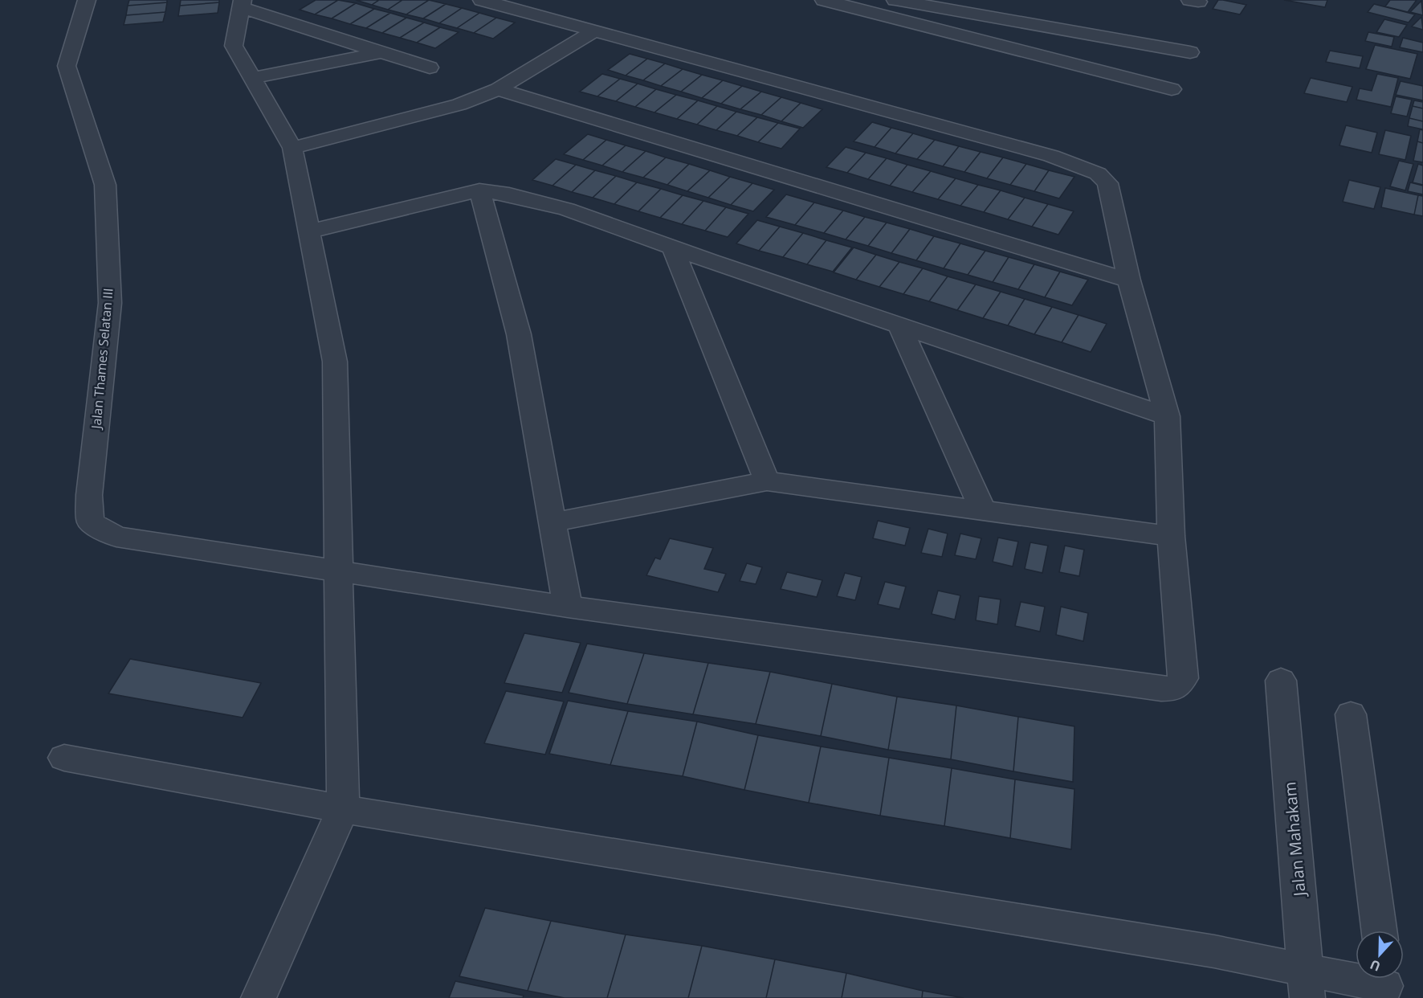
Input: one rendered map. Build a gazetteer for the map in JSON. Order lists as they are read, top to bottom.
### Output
{
  "streets": {
    "street": ["Jalan Thames Selatan III", "Jalan Mahakam"]
  },
  "north": "bottom"
}
